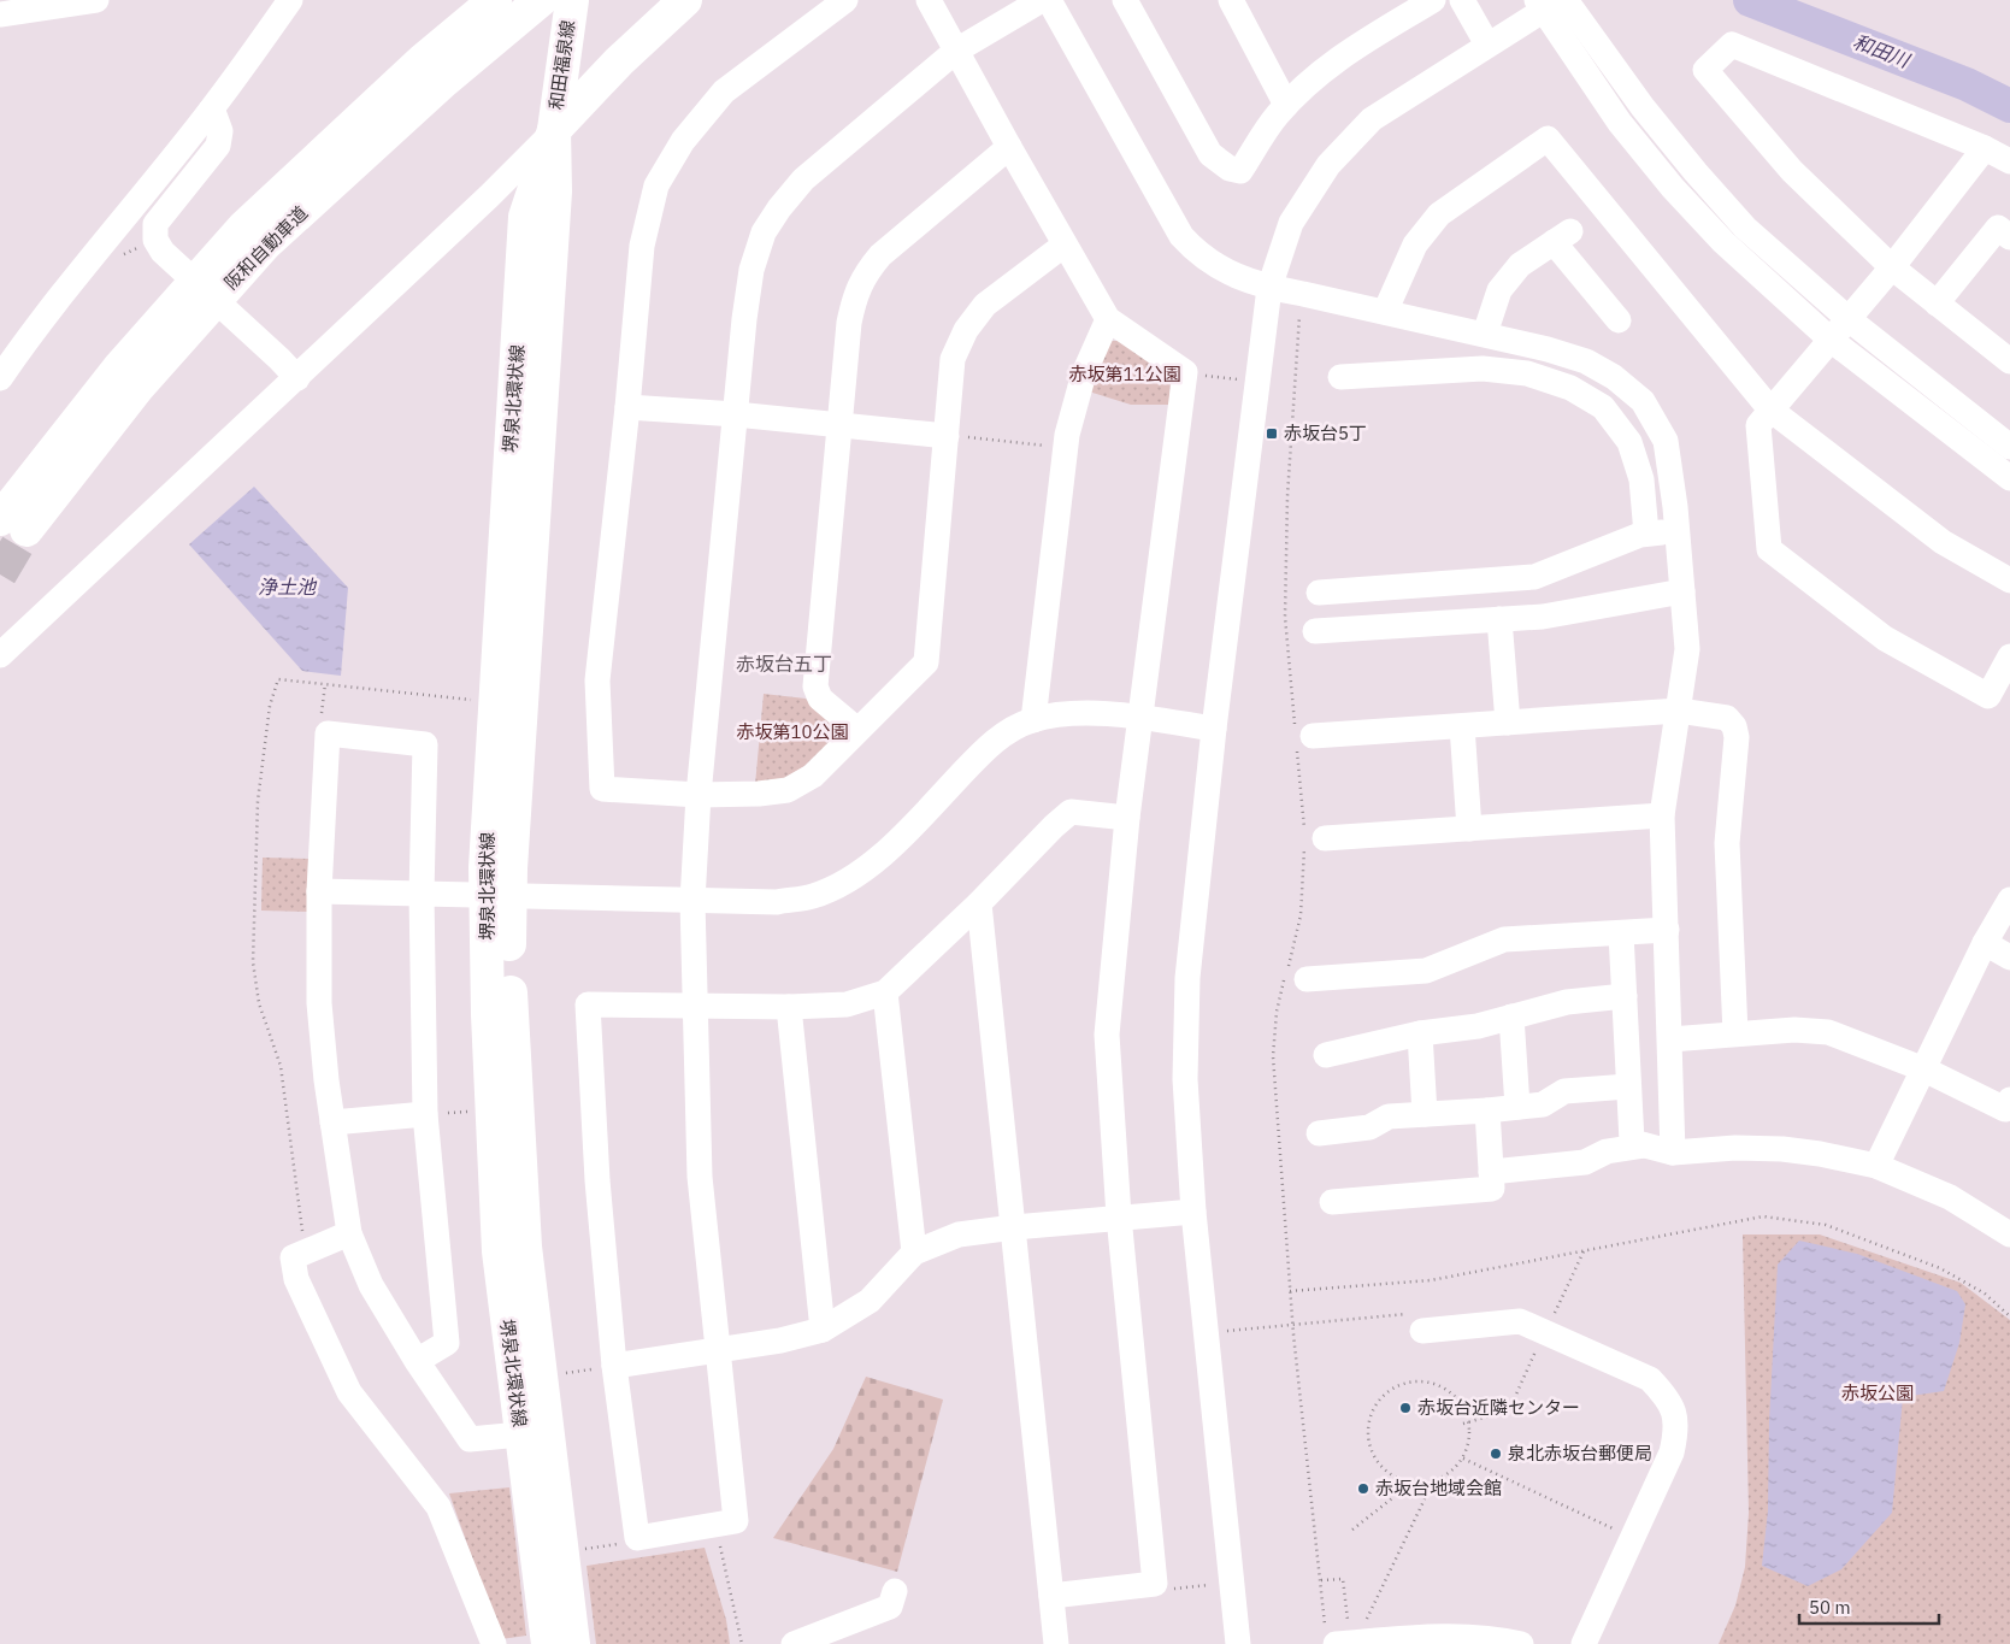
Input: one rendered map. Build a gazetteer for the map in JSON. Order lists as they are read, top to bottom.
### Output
{
  "streets": {
    "main road": ["和田福泉線", "阪和自動車道", "堺泉北環状線"]
  },
  "crossings": [
    ["和田福泉線", "阪和自動車道"],
    ["和田福泉線", "堺泉北環状線"]
  ],
  "districts": ["赤坂台五丁"],
  "water": ["和田川", "浄土池"],
  "parks": ["赤坂第11公園", "赤坂第10公園", "赤坂公園"],
  "places": {
    "transit": ["赤坂台5丁"],
    "other": ["赤坂台近隣センター", "泉北赤坂台郵便局", "赤坂台地域会館"]
  },
  "scale_bar": "50 m"
}
